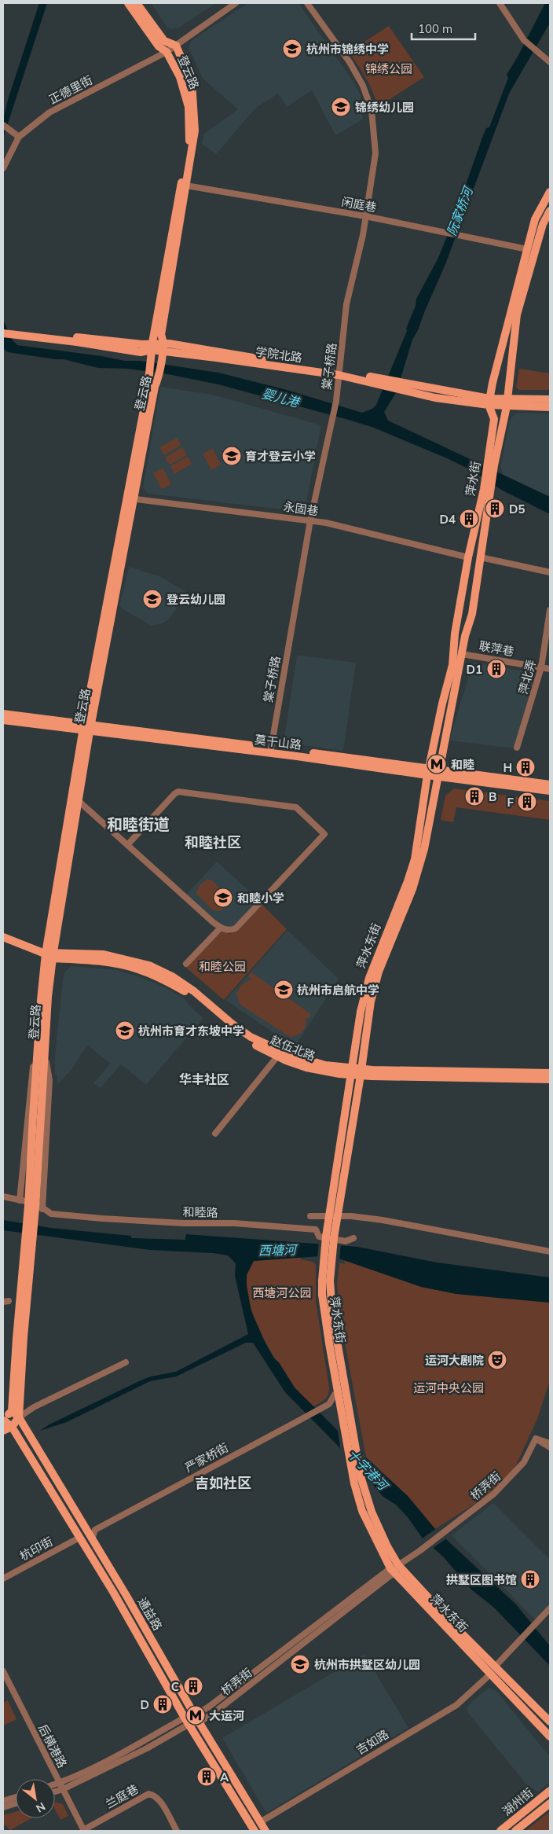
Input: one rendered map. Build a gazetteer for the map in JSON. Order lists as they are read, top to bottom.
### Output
{
  "streets": {
    "main road": [
      "登云路",
      "学院北路",
      "萍水街",
      "莫干山路",
      "萍水东街",
      "赵伍北路",
      "通益路",
      "湖州街"
    ],
    "street": [
      "正德里街",
      "闲庭巷",
      "棠子桥路",
      "永固巷",
      "联萍巷",
      "萍北弄",
      "和睦路",
      "严家桥街",
      "桥弄街",
      "杭印街",
      "吉如路",
      "后横港路",
      "兰庭巷"
    ]
  },
  "crossings": [
    ["登云路", "正德里街"],
    ["登云路", "闲庭巷"],
    ["登云路", "学院北路"],
    ["登云路", "永固巷"],
    ["登云路", "莫干山路"],
    ["登云路", "赵伍北路"],
    ["登云路", "通益路"],
    ["闲庭巷", "棠子桥路"],
    ["闲庭巷", "萍水街"],
    ["学院北路", "棠子桥路"],
    ["学院北路", "萍水街"],
    ["棠子桥路", "永固巷"],
    ["棠子桥路", "莫干山路"],
    ["萍水街", "永固巷"],
    ["萍水街", "联萍巷"],
    ["萍水街", "莫干山路"],
    ["萍水街", "萍水东街"],
    ["联萍巷", "萍北弄"],
    ["莫干山路", "萍水东街"],
    ["萍水东街", "赵伍北路"],
    ["萍水东街", "严家桥街"],
    ["萍水东街", "桥弄街"],
    ["萍水东街", "吉如路"],
    ["桥弄街", "通益路"],
    ["桥弄街", "后横港路"],
    ["杭印街", "通益路"],
    ["通益路", "吉如路"],
    ["后横港路", "兰庭巷"]
  ],
  "districts": [
    "和睦街道",
    "和睦社区",
    "华丰社区",
    "吉如社区"
  ],
  "water": [
    "阮家桥河",
    "婴儿港",
    "西塘河",
    "十字港河"
  ],
  "parks": [
    "锦绣公园",
    "和睦公园",
    "西塘河公园",
    "运河中央公园"
  ],
  "places": {
    "school or university": [
      "杭州市锦绣中学",
      "锦绣幼儿园",
      "育才登云小学",
      "登云幼儿园",
      "和睦小学",
      "杭州市启航中学",
      "杭州市育才东坡中学",
      "杭州市拱墅区幼儿园"
    ],
    "building": [
      "D5",
      "D4",
      "D1",
      "H",
      "B",
      "F",
      "拱墅区图书馆",
      "C",
      "D",
      "A"
    ],
    "metro station": ["和睦", "大运河"],
    "theatre": ["运河大剧院"]
  },
  "scale_bar": "100 m",
  "north": "bottom right"
}
